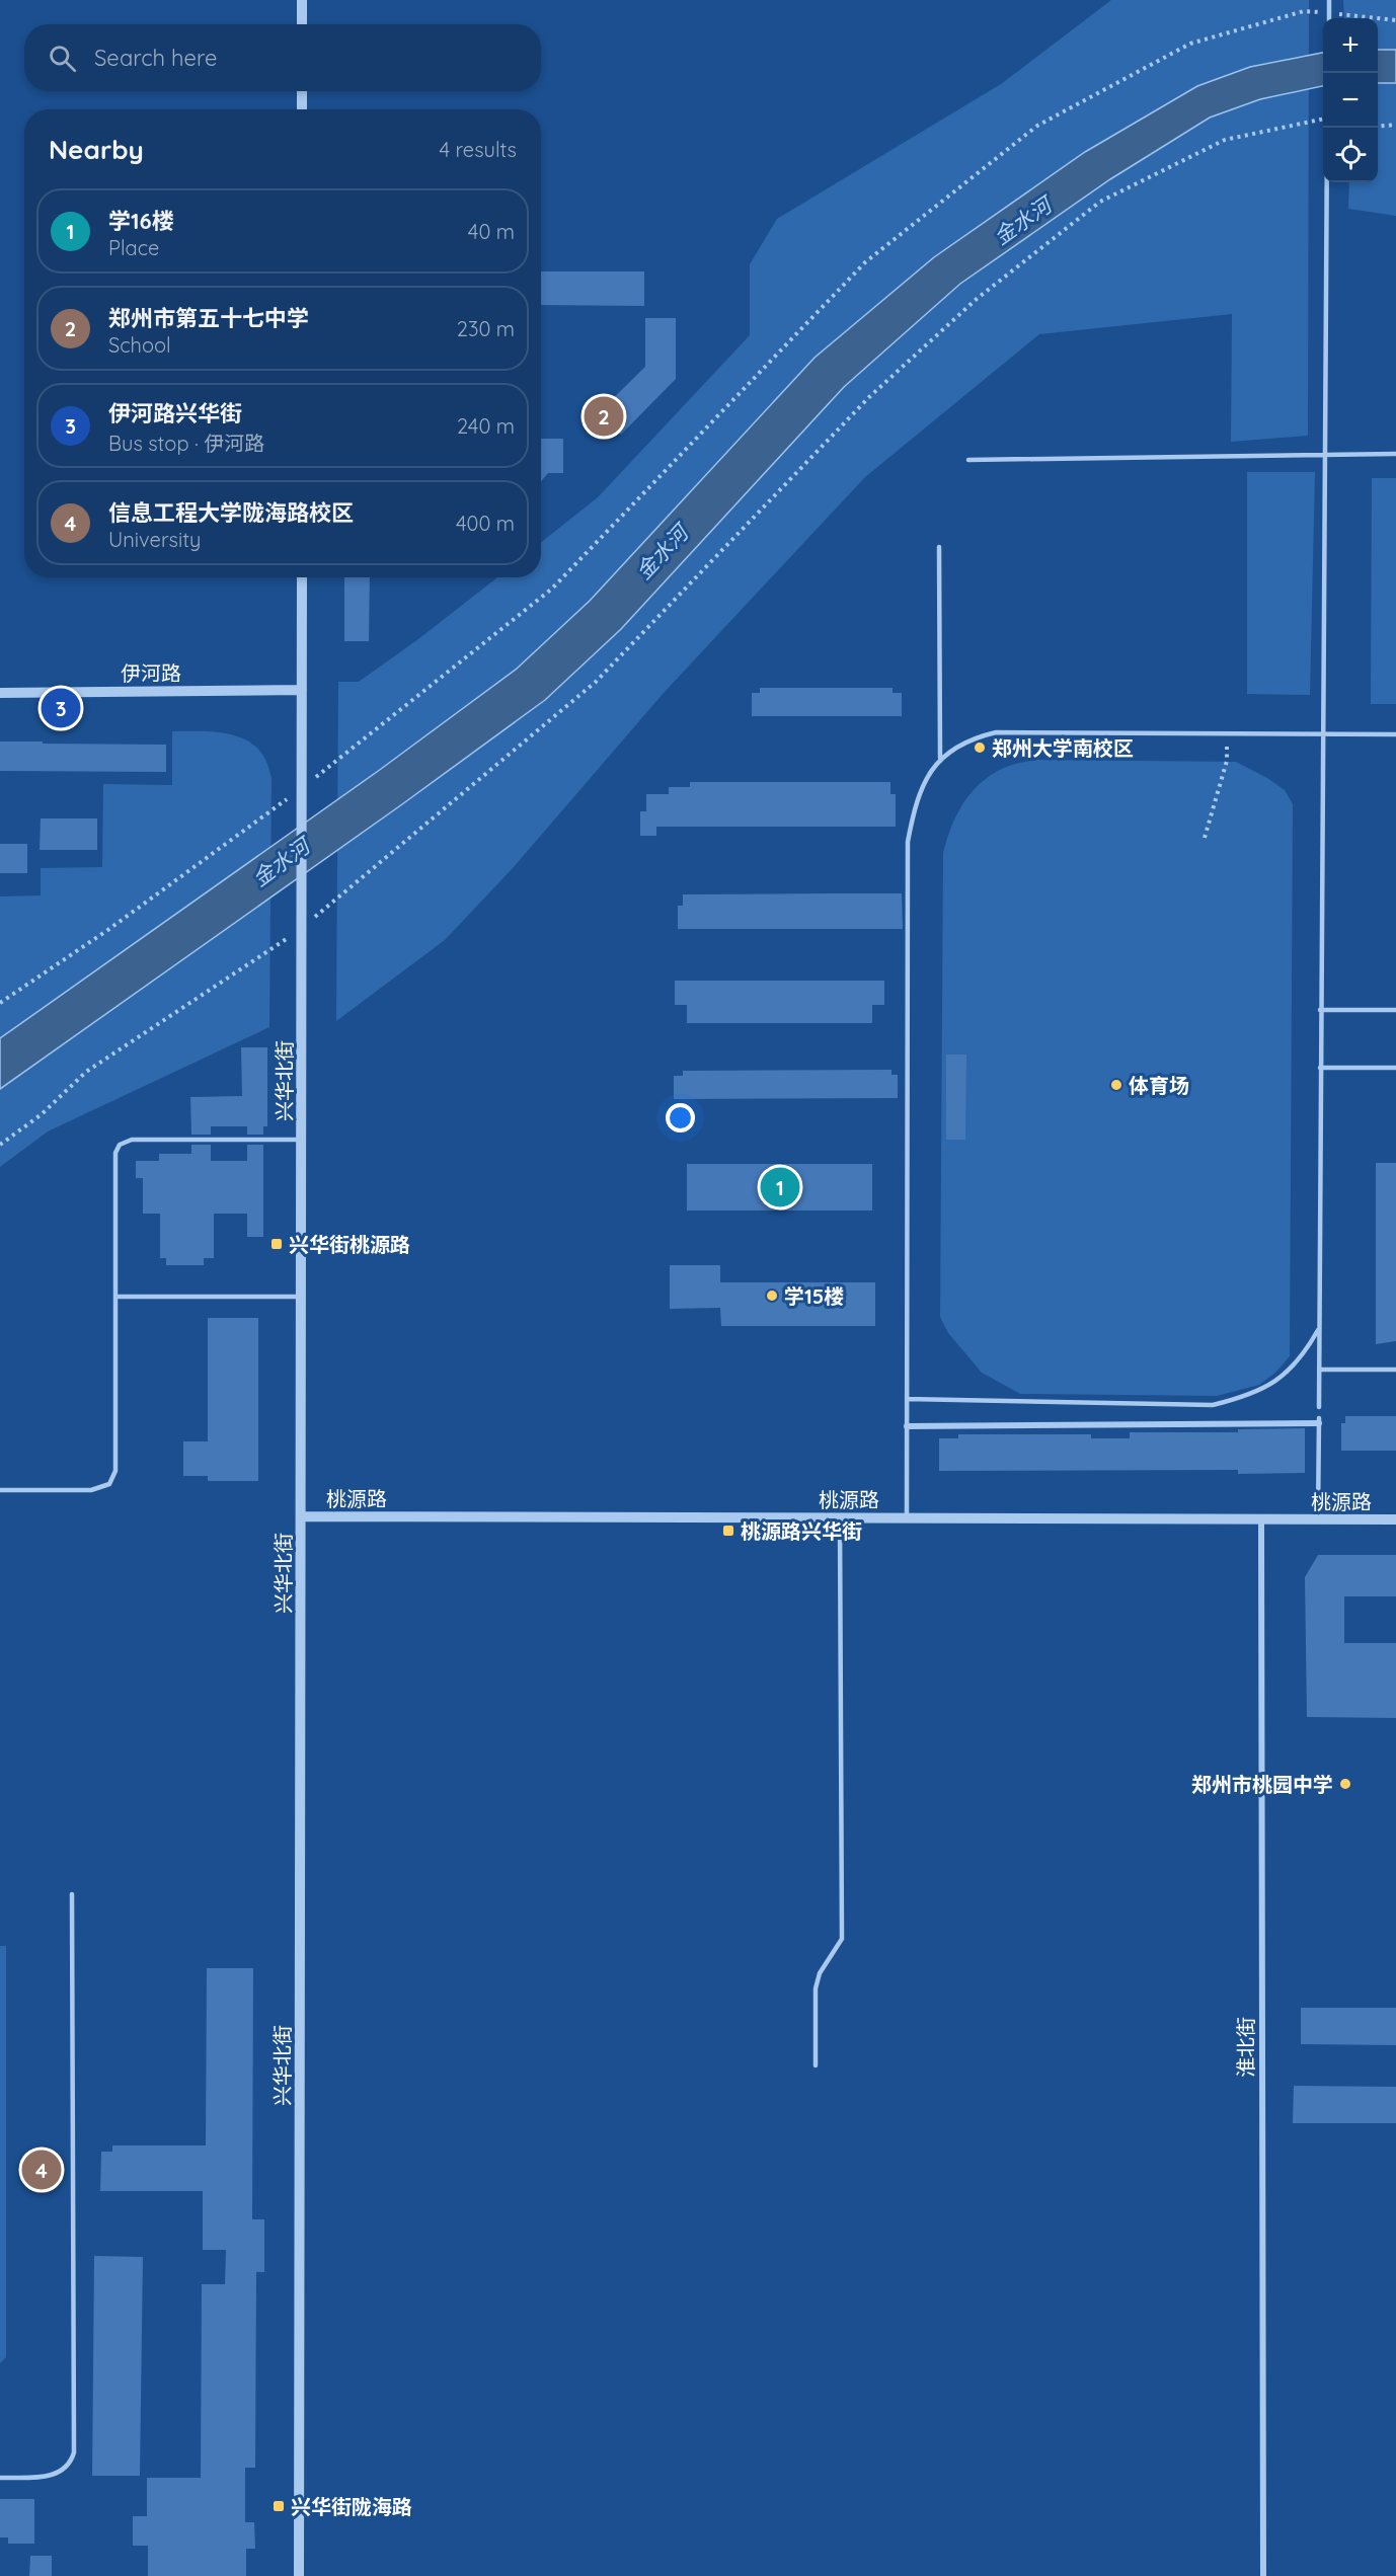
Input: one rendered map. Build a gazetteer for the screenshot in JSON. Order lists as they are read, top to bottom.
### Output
{
  "streets": {
    "street": [
      "伊河路",
      "兴华北街",
      "桃源路",
      "淮北街"
    ]
  },
  "crossings": [
    ["伊河路", "兴华北街"],
    ["兴华北街", "桃源路"],
    ["桃源路", "淮北街"]
  ],
  "water": ["金水河"],
  "places": {
    "other": [
      "郑州大学南校区",
      "体育场",
      "学15楼",
      "郑州市桃园中学"
    ],
    "transit": ["兴华街桃源路", "桃源路兴华街", "兴华街陇海路"]
  },
  "page": {
    "map_buttons": ["+", "−"],
    "search": "Search here",
    "heading": ["Nearby", "4 results"],
    "list": [
      {
        "mark": "1",
        "name": "学16楼",
        "note": "Place",
        "value": "40 m"
      },
      {
        "mark": "2",
        "name": "郑州市第五十七中学",
        "note": "School",
        "value": "230 m"
      },
      {
        "mark": "3",
        "name": "伊河路兴华街",
        "note": "Bus stop · 伊河路",
        "value": "240 m"
      },
      {
        "mark": "4",
        "name": "信息工程大学陇海路校区",
        "note": "University",
        "value": "400 m"
      }
    ],
    "pins": [
      "2",
      "3",
      "1",
      "4"
    ]
  }
}
